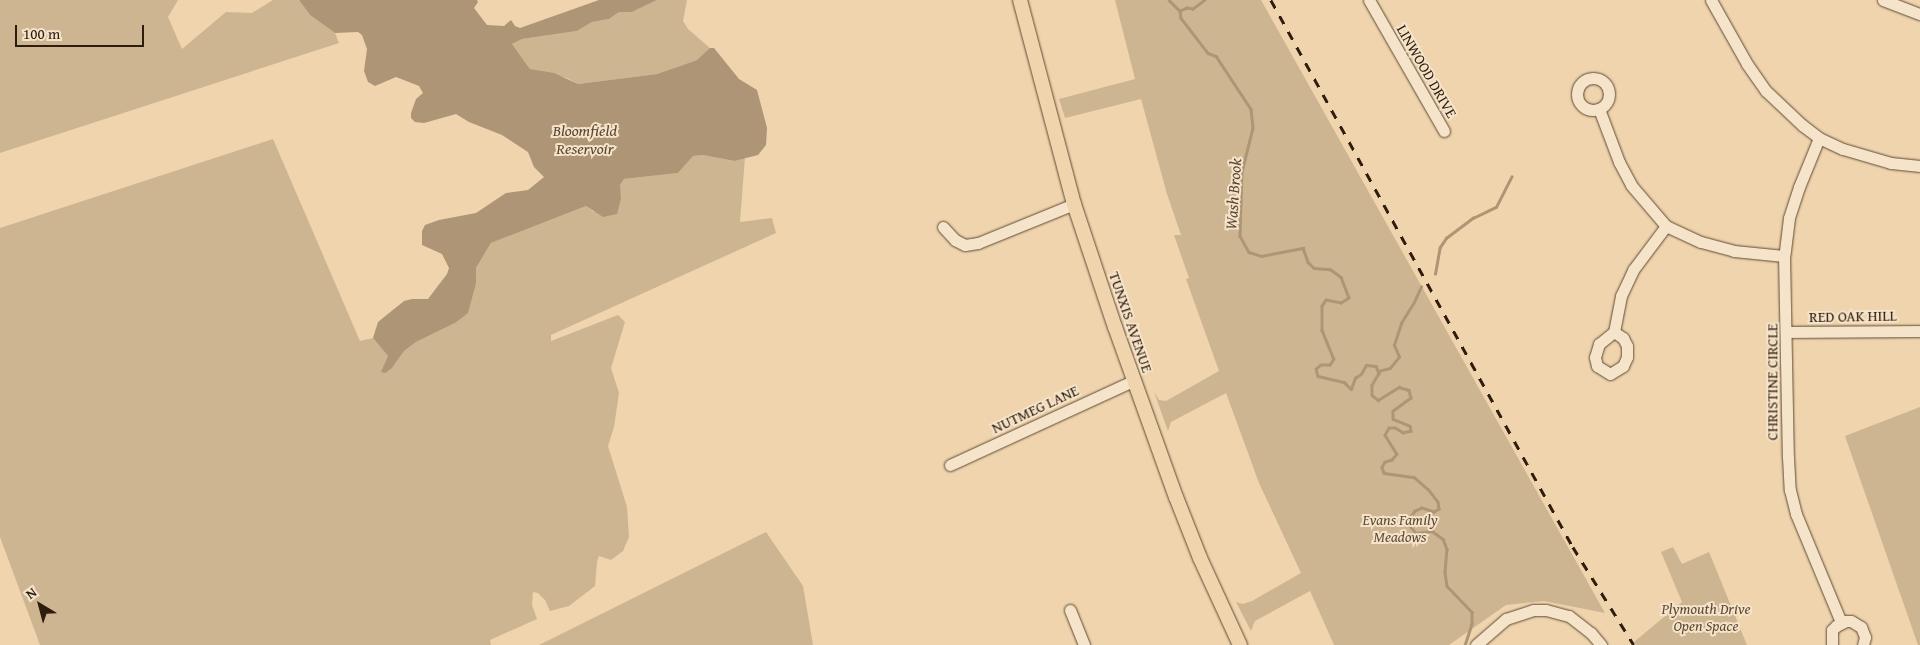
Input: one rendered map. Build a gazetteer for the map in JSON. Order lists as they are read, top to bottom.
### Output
{
  "streets": {
    "main road": ["TUNXIS AVENUE"],
    "street": [
      "LINWOOD DRIVE",
      "RED OAK HILL",
      "CHRISTINE CIRCLE",
      "NUTMEG LANE"
    ]
  },
  "crossings": [
    ["RED OAK HILL", "CHRISTINE CIRCLE"],
    ["TUNXIS AVENUE", "NUTMEG LANE"]
  ],
  "water": ["Bloomfield Reservoir", "Wash Brook"],
  "parks": ["Evans Family Meadows", "Plymouth Drive Open Space"],
  "scale_bar": "100 m",
  "north": "top left"
}
